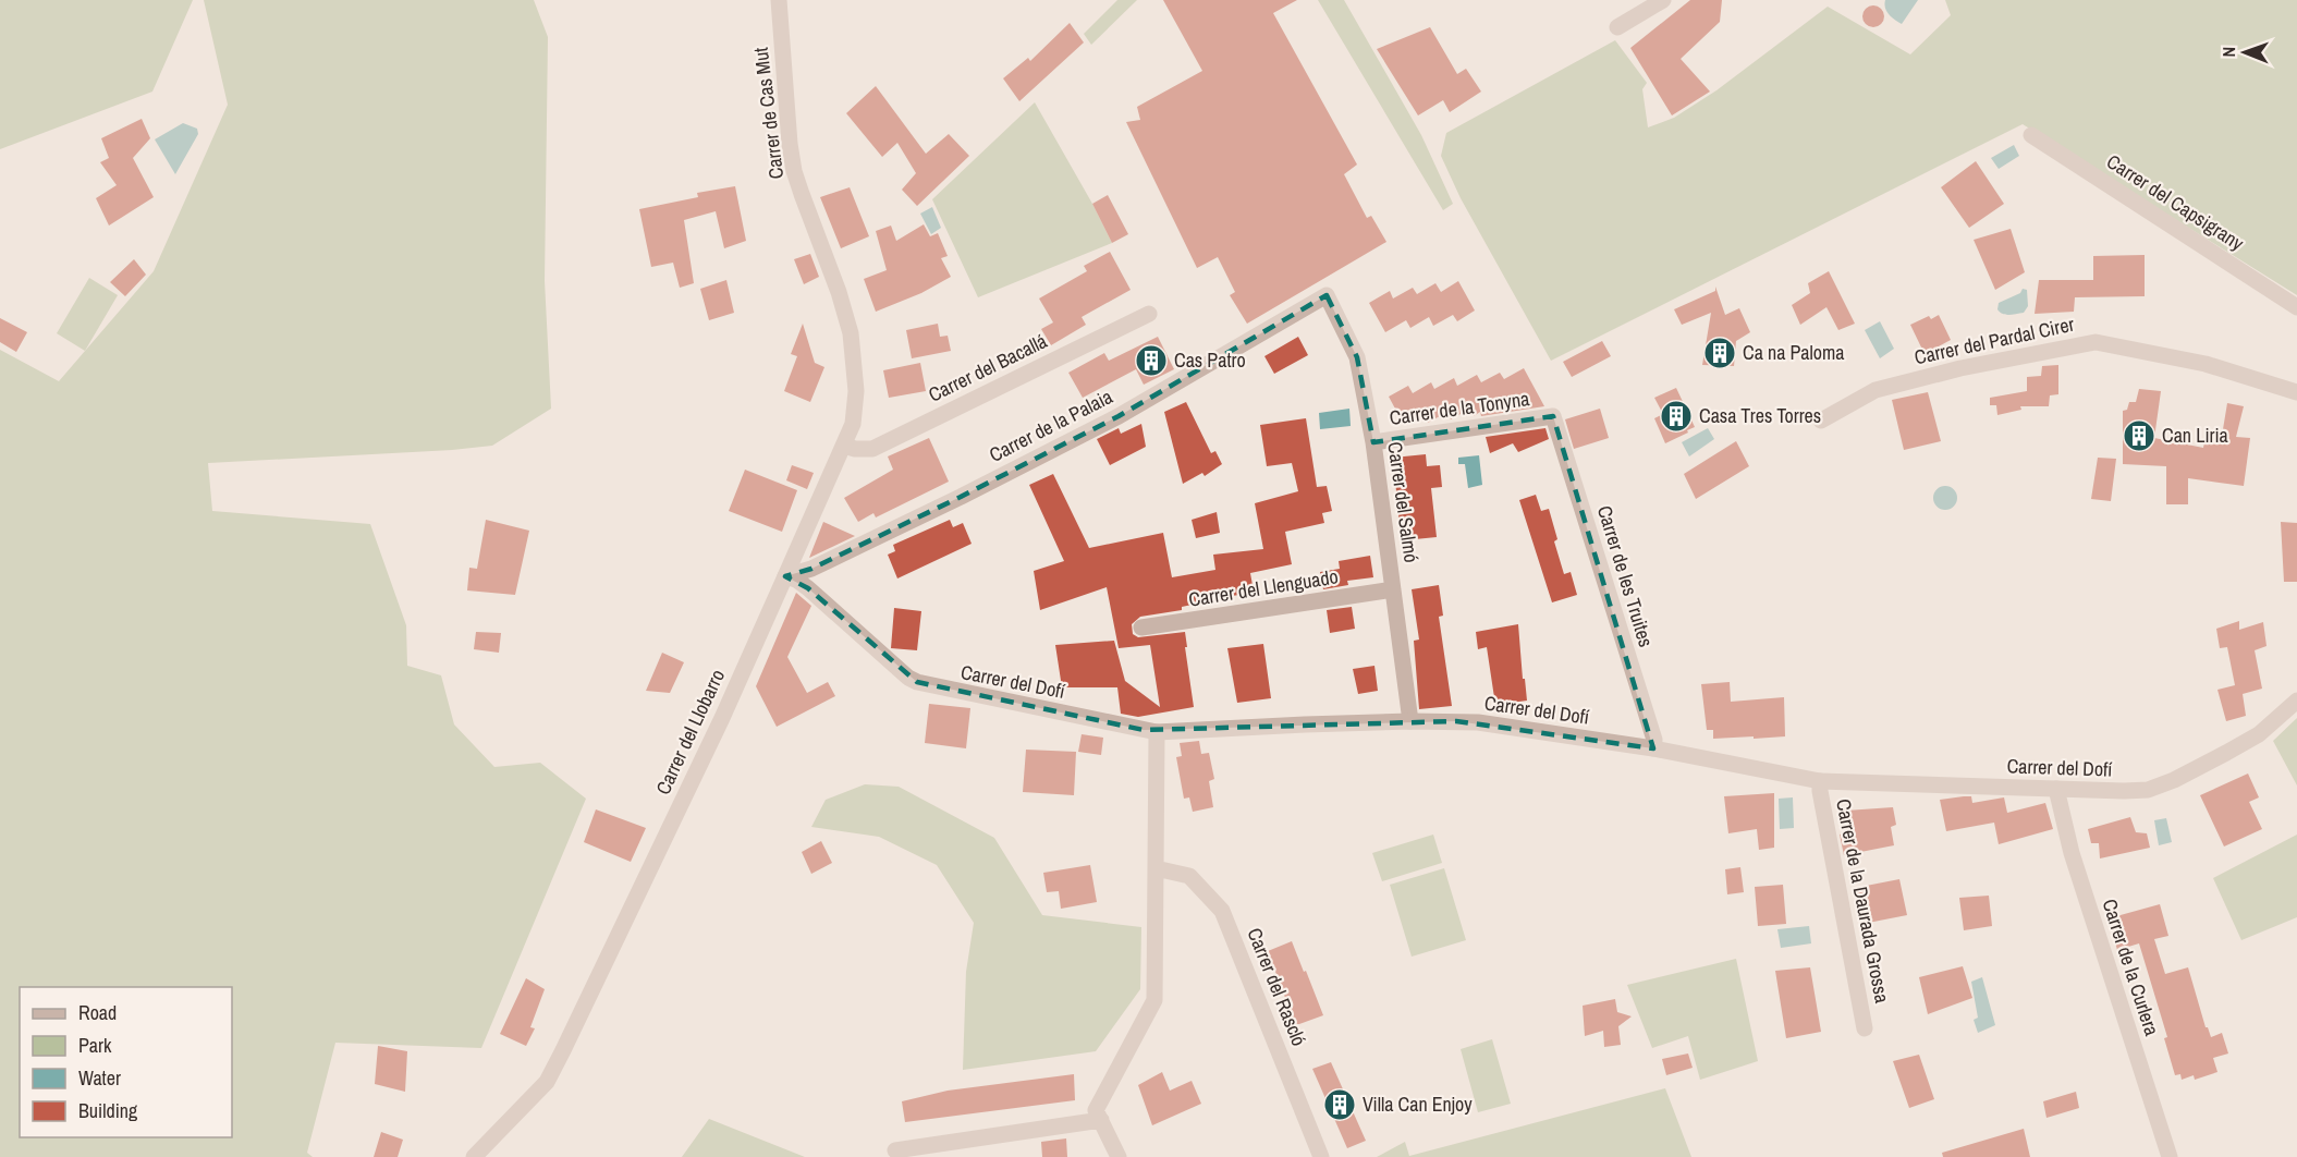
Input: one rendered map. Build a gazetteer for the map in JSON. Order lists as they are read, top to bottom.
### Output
{
  "streets": {
    "street": [
      "Carrer de Cas Mut",
      "Carrer del Capsigrany",
      "Carrer del Pardal Cirer",
      "Carrer del Bacallá",
      "Carrer de la Tonyna",
      "Carrer de la Palaia",
      "Carrer del Salmó",
      "Carrer de les Truites",
      "Carrer del Llenguado",
      "Carrer del Dofí",
      "Carrer del Llobarro",
      "Carrer de la Daurada Grossa",
      "Carrer de la Curlera",
      "Carrer del Rascló"
    ]
  },
  "crossings": [
    ["Carrer de Cas Mut", "Carrer del Llobarro"],
    ["Carrer del Bacallá", "Carrer del Llobarro"],
    ["Carrer de la Tonyna", "Carrer del Salmó"],
    ["Carrer de la Tonyna", "Carrer de les Truites"],
    ["Carrer de la Palaia", "Carrer del Salmó"],
    ["Carrer de la Palaia", "Carrer del Dofí"],
    ["Carrer de la Palaia", "Carrer del Llobarro"],
    ["Carrer del Salmó", "Carrer del Llenguado"],
    ["Carrer del Salmó", "Carrer del Dofí"],
    ["Carrer de les Truites", "Carrer del Dofí"],
    ["Carrer del Dofí", "Carrer del Llobarro"],
    ["Carrer del Dofí", "Carrer de la Daurada Grossa"],
    ["Carrer del Dofí", "Carrer de la Curlera"]
  ],
  "places": {
    "building": [
      "Ca na Paloma",
      "Cas Patro",
      "Casa Tres Torres",
      "Can Liria",
      "Villa Can Enjoy"
    ]
  },
  "legend": [
    "Road",
    "Park",
    "Water",
    "Building"
  ],
  "north": "left"
}
